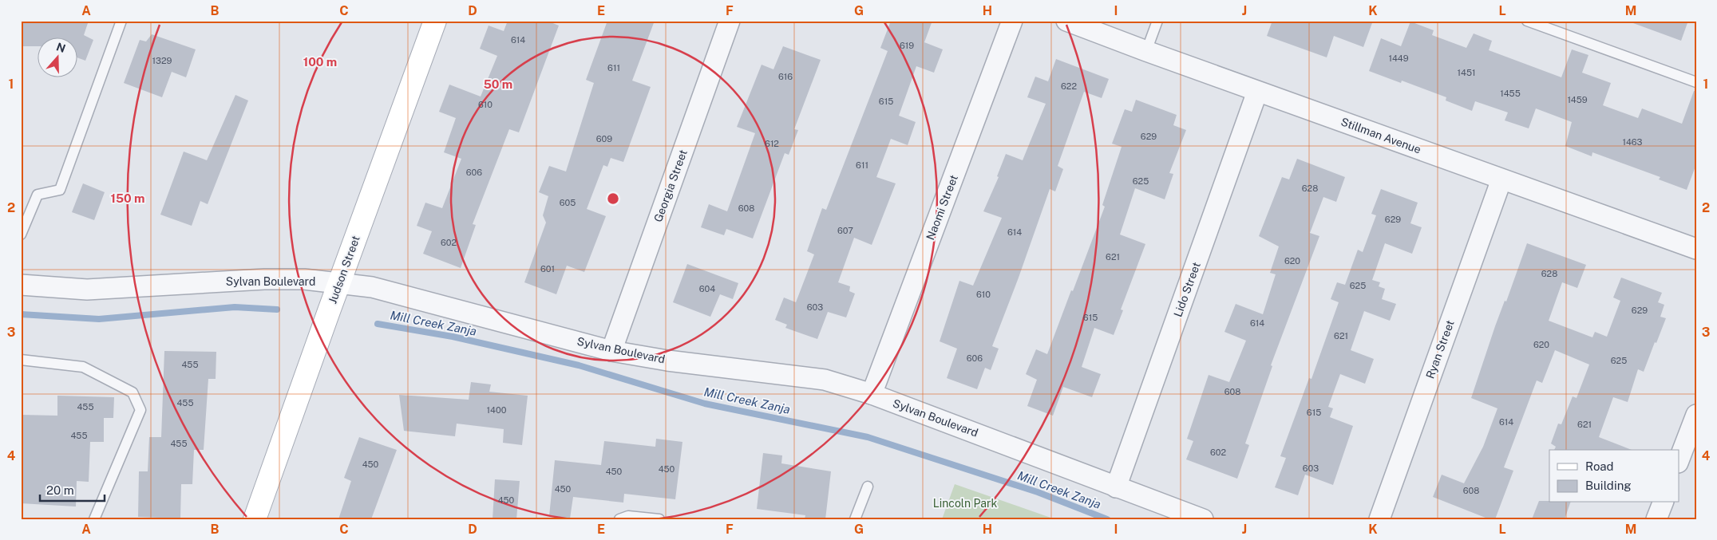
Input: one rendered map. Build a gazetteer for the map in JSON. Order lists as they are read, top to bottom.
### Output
{
  "streets": {
    "main road": ["Judson Street"],
    "street": [
      "Stillman Avenue",
      "Georgia Street",
      "Naomi Street",
      "Sylvan Boulevard",
      "Lido Street",
      "Ryan Street"
    ]
  },
  "crossings": [
    ["Stillman Avenue", "Lido Street"],
    ["Stillman Avenue", "Ryan Street"],
    ["Georgia Street", "Sylvan Boulevard"],
    ["Naomi Street", "Sylvan Boulevard"],
    ["Judson Street", "Sylvan Boulevard"],
    ["Sylvan Boulevard", "Lido Street"]
  ],
  "water": ["Mill Creek Zanja"],
  "parks": ["Lincoln Park"],
  "house_numbers": [
    "614",
    "619",
    "1449",
    "1329",
    "611",
    "1451",
    "616",
    "622",
    "1455",
    "1459",
    "615",
    "610",
    "629",
    "609",
    "1463",
    "612",
    "611",
    "606",
    "625",
    "628",
    "605",
    "608",
    "629",
    "607",
    "614",
    "602",
    "621",
    "620",
    "601",
    "628",
    "625",
    "604",
    "610",
    "603",
    "629",
    "615",
    "614",
    "621",
    "620",
    "606",
    "625",
    "455",
    "608",
    "455",
    "455",
    "1400",
    "615",
    "614",
    "621",
    "455",
    "455",
    "602",
    "450",
    "603",
    "450",
    "450",
    "450",
    "608",
    "450"
  ],
  "legend": ["Road", "Building"],
  "scale_bar": "20 m",
  "north": "top",
  "grid": {
    "columns": [
      "A",
      "B",
      "C",
      "D",
      "E",
      "F",
      "G",
      "H",
      "I",
      "J",
      "K",
      "L",
      "M"
    ],
    "rows": [
      "1",
      "2",
      "3",
      "4"
    ]
  },
  "rings": ["100 m", "50 m", "150 m"]
}
